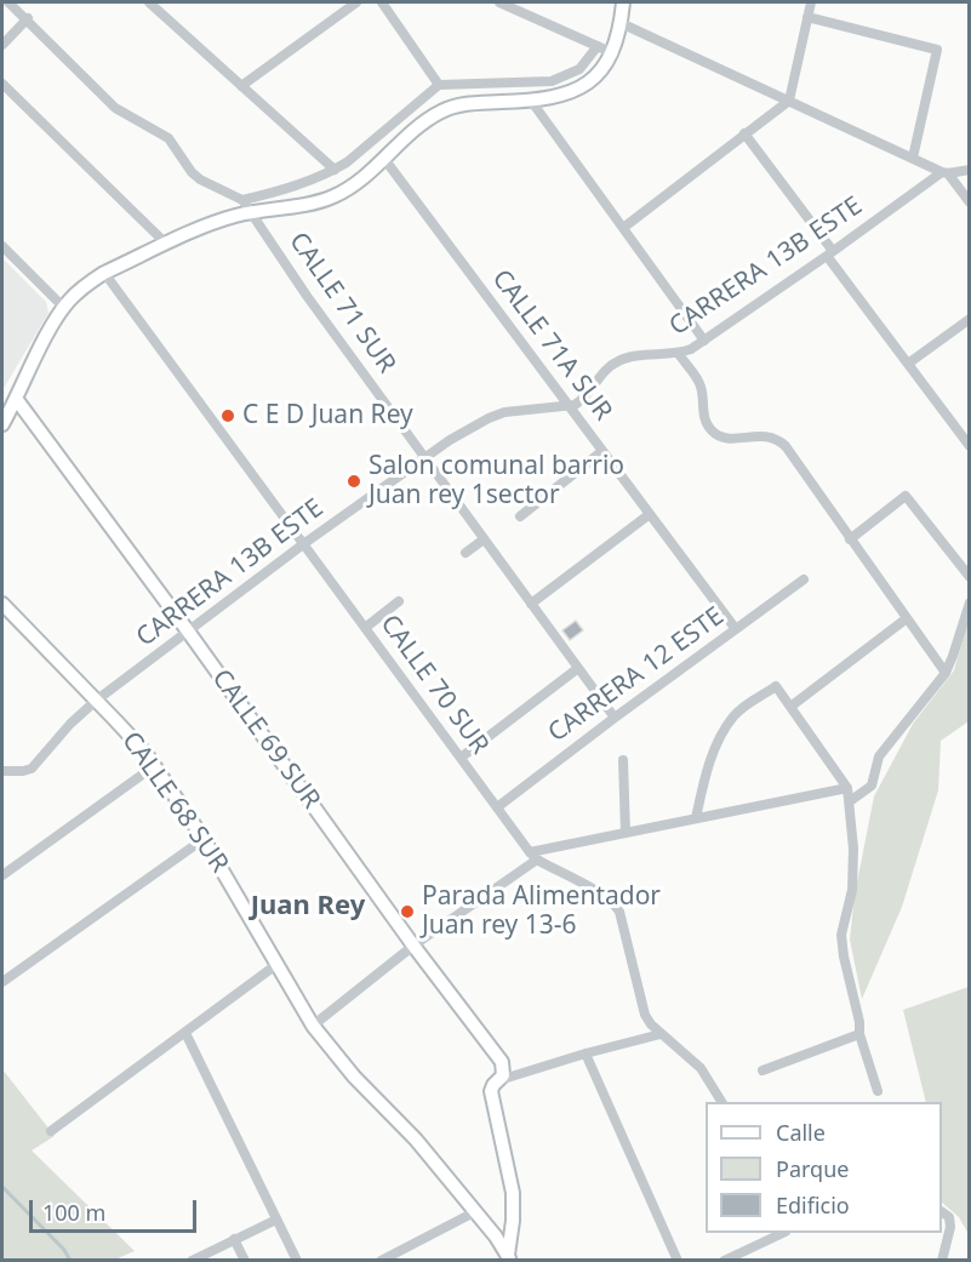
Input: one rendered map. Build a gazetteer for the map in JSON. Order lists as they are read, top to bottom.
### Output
{
  "streets": {
    "street": [
      "CARRERA 13B ESTE",
      "CALLE 71 SUR",
      "CALLE 71A SUR",
      "CARRERA 12 ESTE",
      "CALLE 70 SUR",
      "CALLE 69 SUR",
      "CALLE 68 SUR"
    ]
  },
  "crossings": [
    ["CARRERA 13B ESTE", "CALLE 71 SUR"],
    ["CARRERA 13B ESTE", "CALLE 71A SUR"],
    ["CARRERA 13B ESTE", "CALLE 70 SUR"],
    ["CARRERA 13B ESTE", "CALLE 69 SUR"],
    ["CARRERA 13B ESTE", "CALLE 68 SUR"],
    ["CALLE 71 SUR", "CARRERA 12 ESTE"],
    ["CALLE 71A SUR", "CARRERA 12 ESTE"],
    ["CARRERA 12 ESTE", "CALLE 70 SUR"],
    ["CALLE 69 SUR", "CALLE 68 SUR"]
  ],
  "districts": ["Juan Rey"],
  "places": ["C E D Juan Rey", "Salon comunal barrio Juan rey 1sector", "Parada Alimentador Juan rey 13-6"],
  "legend": ["Calle", "Parque", "Edificio"],
  "scale_bar": "100 m"
}
